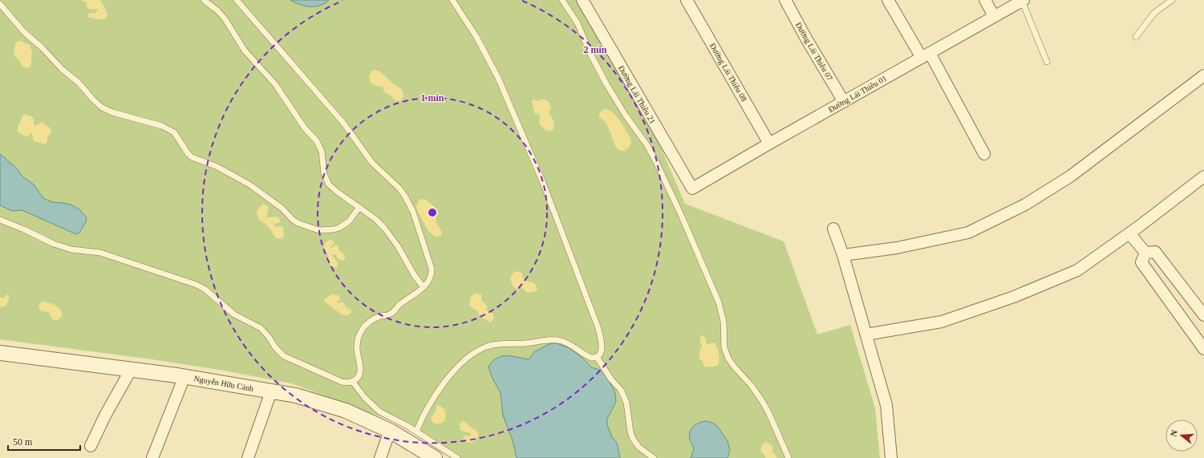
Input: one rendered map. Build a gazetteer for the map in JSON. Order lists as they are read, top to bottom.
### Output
{
  "streets": {
    "street": [
      "Đường Lái Thiêu 07",
      "Đường Lái Thiêu 08",
      "Đường Lái Thiêu 01",
      "Đường Lái Thiêu 21",
      "Nguyễn Hữu Cảnh"
    ]
  },
  "crossings": [
    ["Đường Lái Thiêu 07", "Đường Lái Thiêu 01"],
    ["Đường Lái Thiêu 08", "Đường Lái Thiêu 01"],
    ["Đường Lái Thiêu 01", "Đường Lái Thiêu 21"]
  ],
  "scale_bar": "50 m",
  "north": "left",
  "rings": ["2 min", "1 min"]
}
